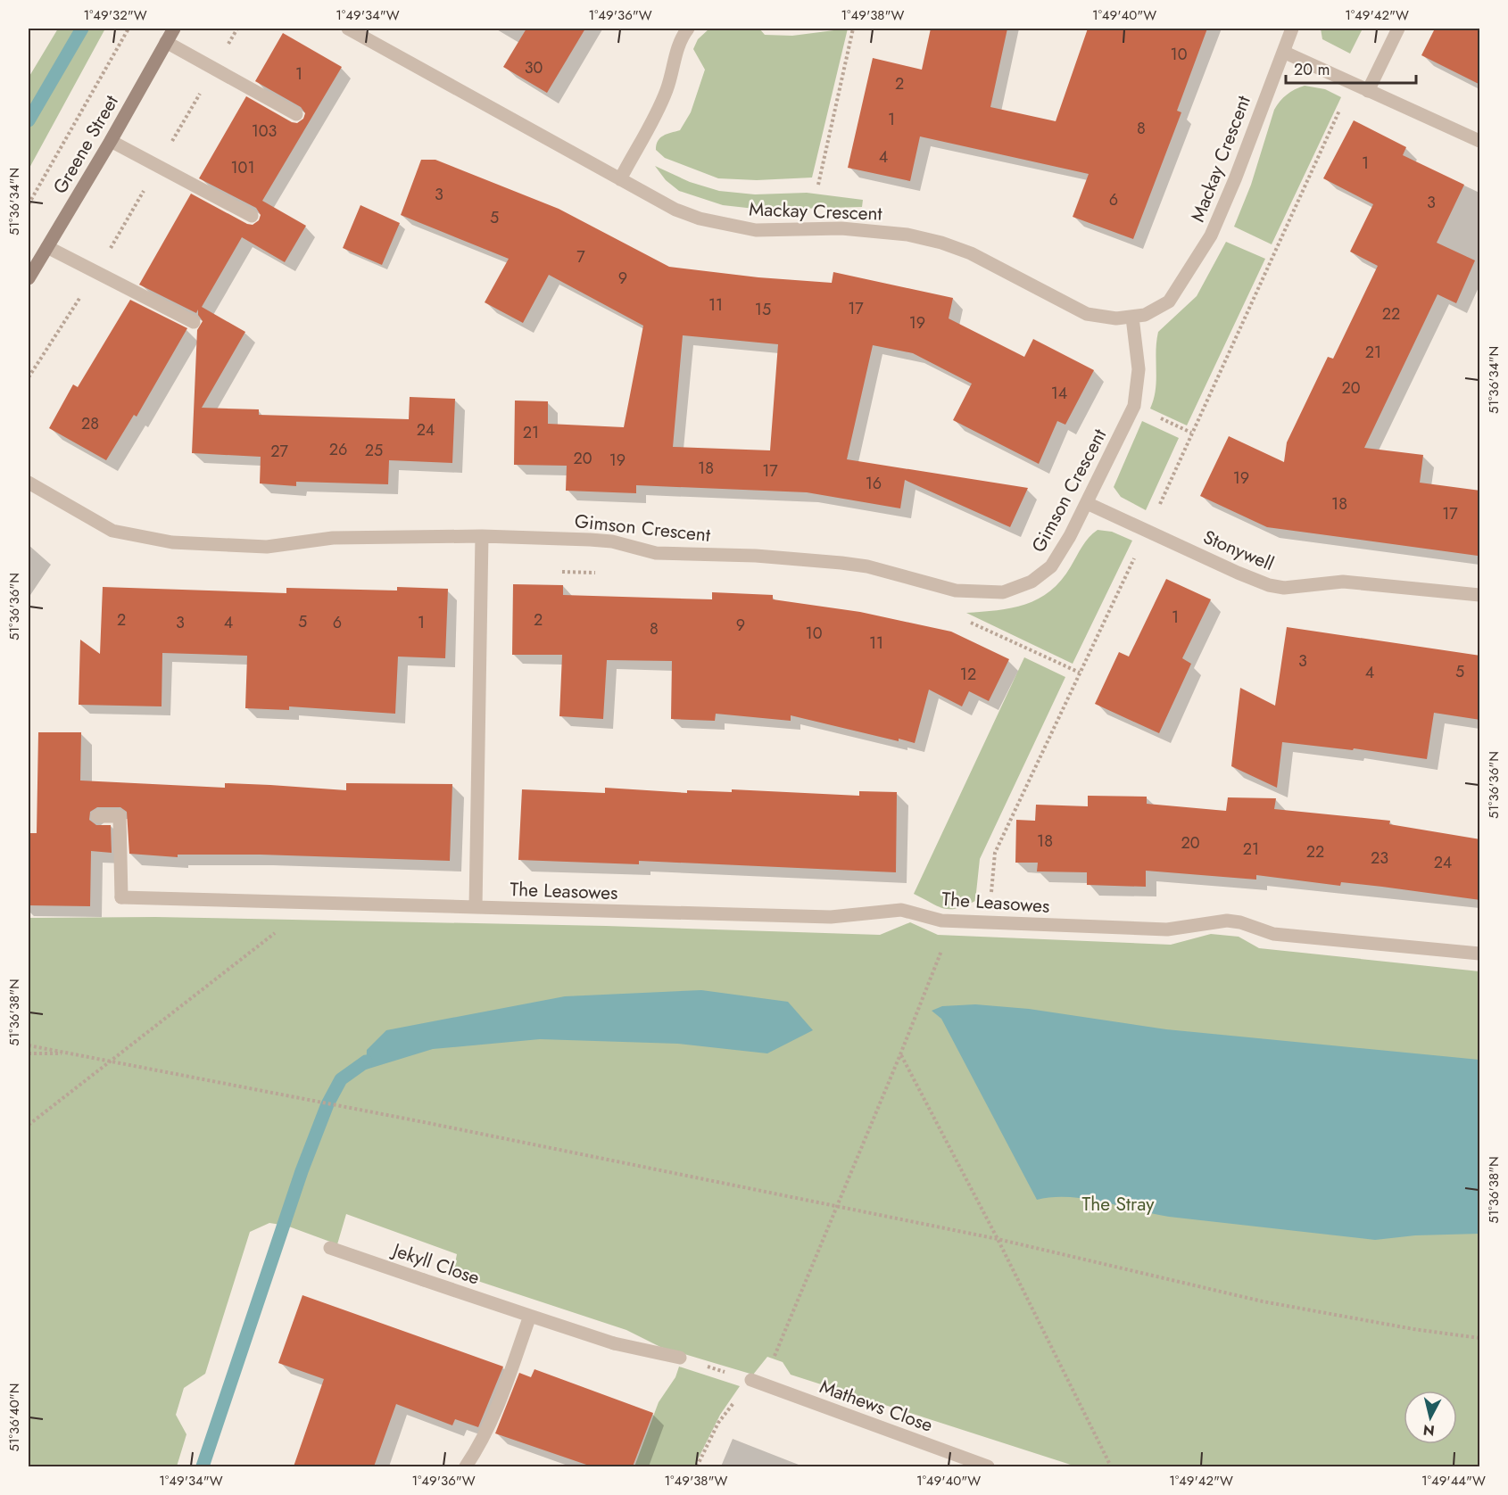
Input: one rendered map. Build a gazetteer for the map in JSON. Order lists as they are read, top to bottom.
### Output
{
  "streets": {
    "street": [
      "Greene Street",
      "Mackay Crescent",
      "Gimson Crescent",
      "Stonywell",
      "The Leasowes",
      "Jekyll Close",
      "Mathews Close"
    ]
  },
  "crossings": [
    ["Mackay Crescent", "Gimson Crescent"],
    ["Gimson Crescent", "Stonywell"]
  ],
  "parks": ["The Stray"],
  "house_numbers": [
    "10",
    "30",
    "1",
    "2",
    "1",
    "8",
    "103",
    "4",
    "1",
    "101",
    "3",
    "6",
    "3",
    "5",
    "7",
    "9",
    "11",
    "17",
    "15",
    "22",
    "19",
    "21",
    "20",
    "14",
    "28",
    "24",
    "21",
    "26",
    "25",
    "27",
    "20",
    "19",
    "18",
    "17",
    "19",
    "16",
    "18",
    "17",
    "1",
    "2",
    "2",
    "5",
    "3",
    "4",
    "6",
    "1",
    "9",
    "8",
    "10",
    "11",
    "3",
    "5",
    "4",
    "12",
    "18",
    "20",
    "21",
    "22",
    "23",
    "24"
  ],
  "scale_bar": "20 m",
  "north": "bottom",
  "coordinates": [
    "1°49'32\"W",
    "1°49'34\"W",
    "1°49'36\"W",
    "1°49'38\"W",
    "1°49'40\"W",
    "1°49'42\"W",
    "51°36'34\"N",
    "51°36'36\"N",
    "51°36'38\"N",
    "51°36'40\"N",
    "1°49'44\"W"
  ]
}
